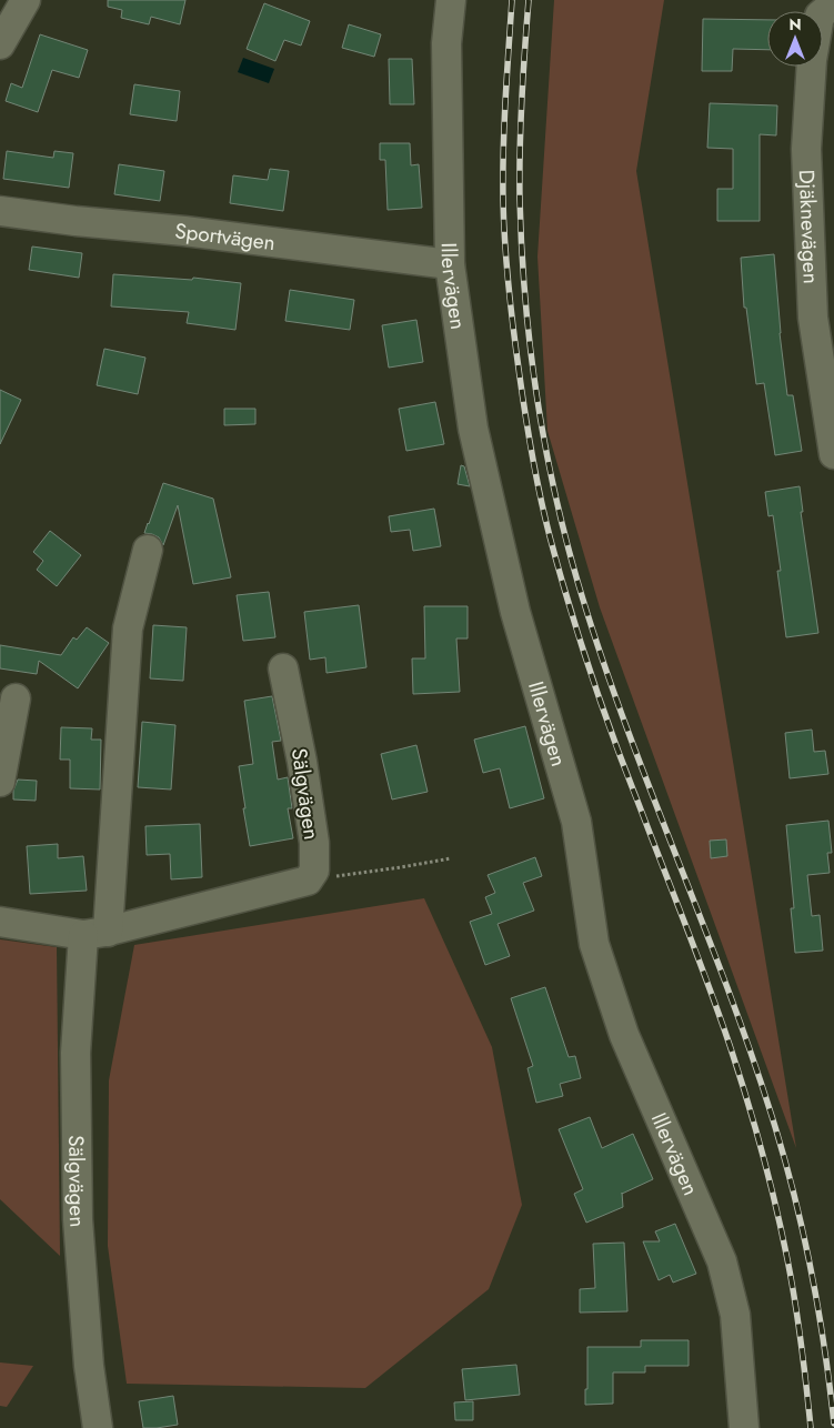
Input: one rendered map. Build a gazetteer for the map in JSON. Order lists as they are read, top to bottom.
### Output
{
  "streets": {
    "street": [
      "Djäknevägen",
      "Sportvägen",
      "Illervägen",
      "Sälgvägen"
    ]
  },
  "crossings": [
    ["Sportvägen", "Illervägen"]
  ],
  "north": "top"
}
